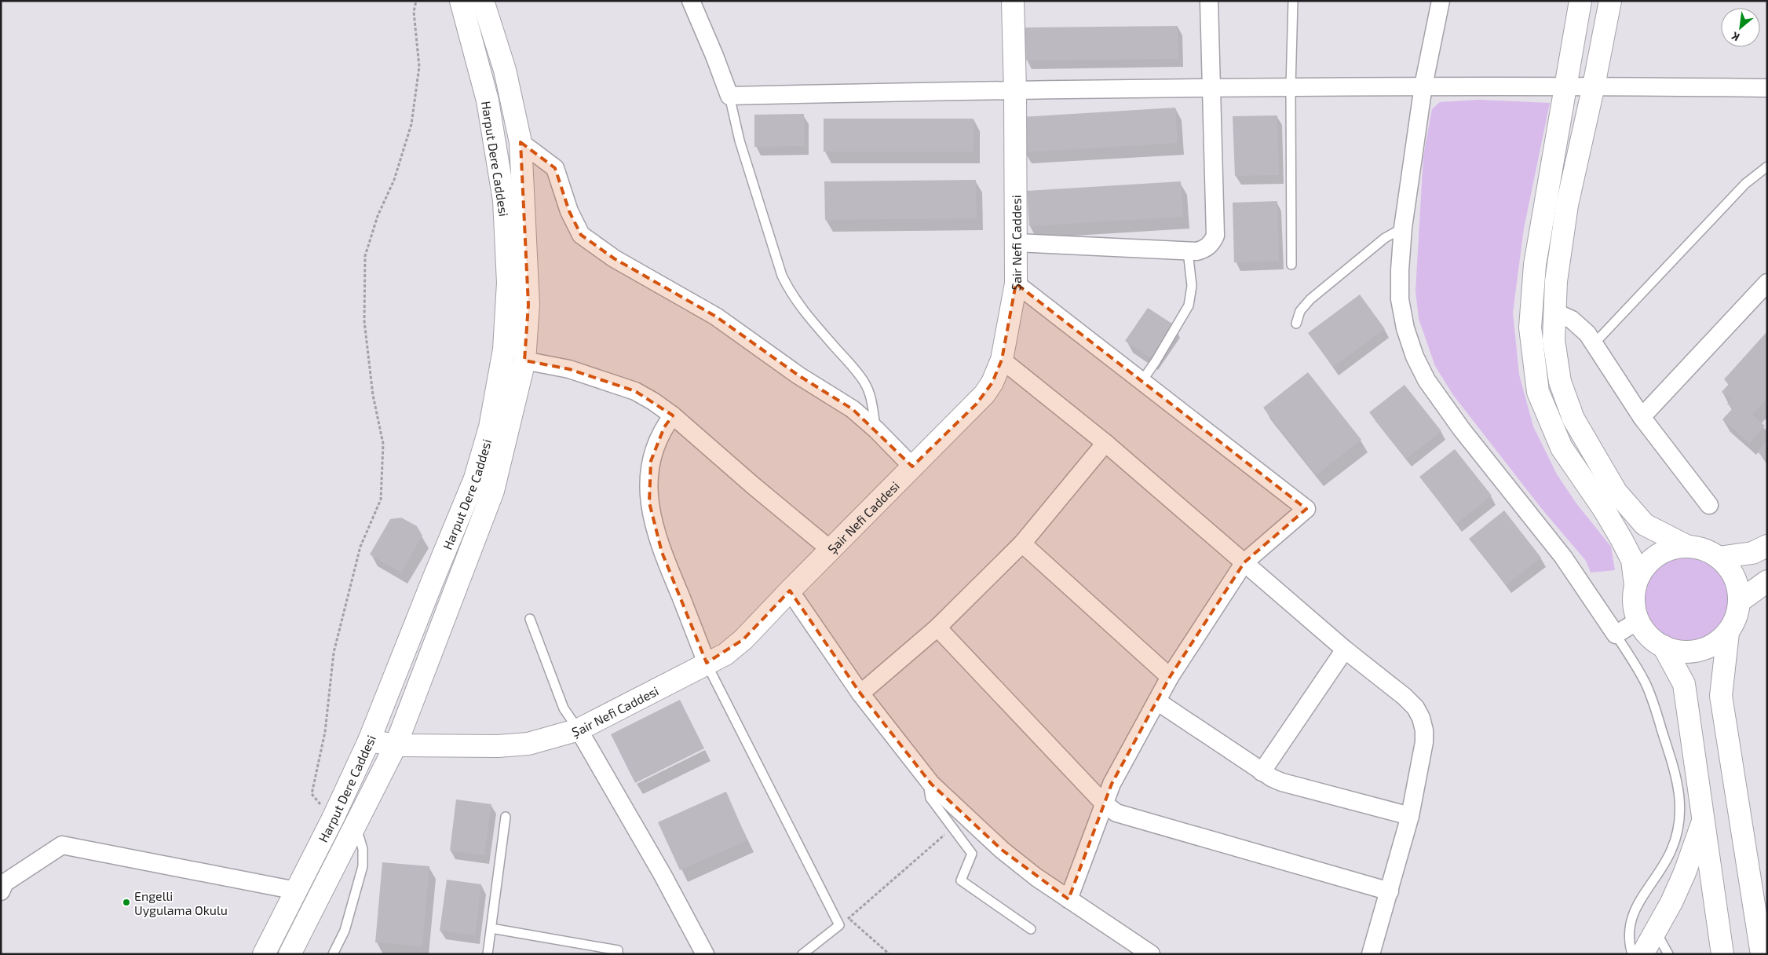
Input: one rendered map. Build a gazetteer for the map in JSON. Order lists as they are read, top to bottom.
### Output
{
  "streets": {
    "street": ["Harput Dere Caddesi", "Şair Nefi Caddesi"]
  },
  "crossings": [
    ["Harput Dere Caddesi", "Şair Nefi Caddesi"]
  ],
  "places": ["Engelli Uygulama Okulu"],
  "north": "bottom left"
}
